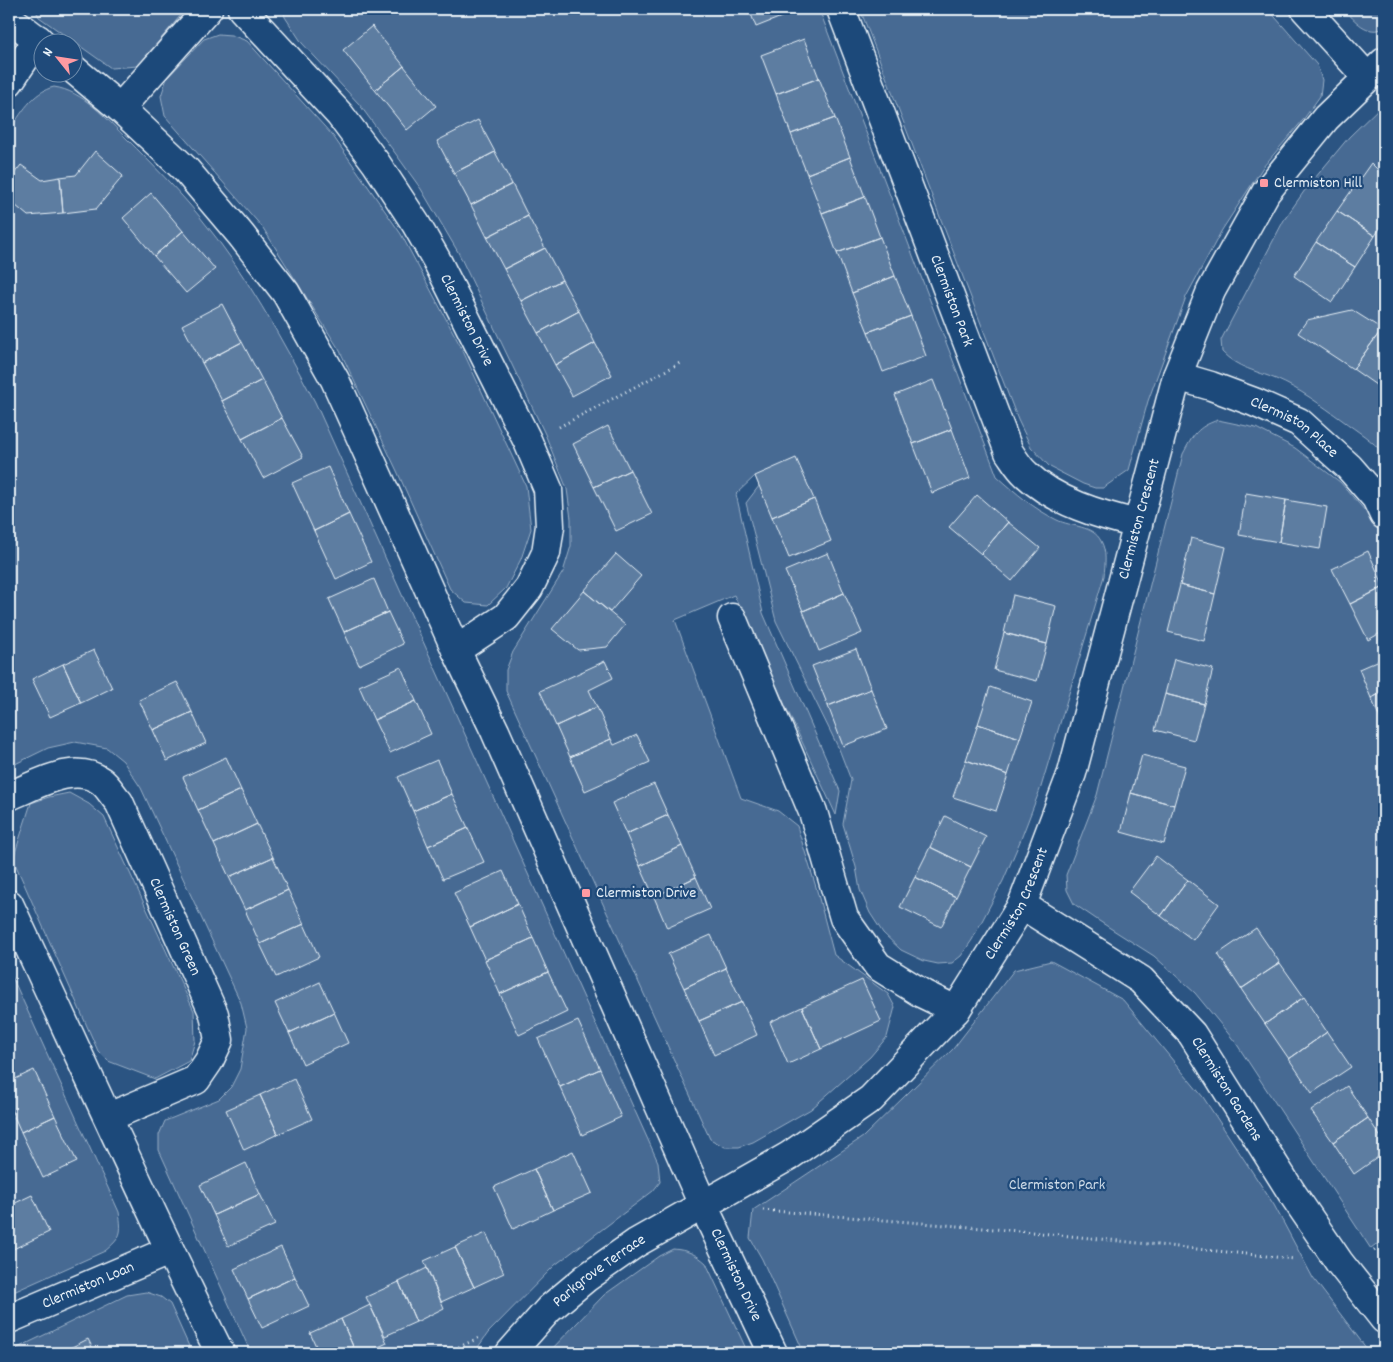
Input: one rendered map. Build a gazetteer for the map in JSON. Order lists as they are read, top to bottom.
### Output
{
  "streets": {
    "street": [
      "Clermiston Park",
      "Clermiston Drive",
      "Clermiston Place",
      "Clermiston Crescent",
      "Clermiston Green",
      "Clermiston Gardens",
      "Parkgrove Terrace",
      "Clermiston Loan"
    ]
  },
  "crossings": [
    ["Clermiston Park", "Clermiston Crescent"],
    ["Clermiston Drive", "Clermiston Crescent"],
    ["Clermiston Drive", "Parkgrove Terrace"],
    ["Clermiston Place", "Clermiston Crescent"],
    ["Clermiston Crescent", "Clermiston Gardens"],
    ["Clermiston Crescent", "Parkgrove Terrace"]
  ],
  "parks": ["Clermiston Park"],
  "places": {
    "transit": ["Clermiston Hill", "Clermiston Drive"]
  },
  "north": "top left"
}
